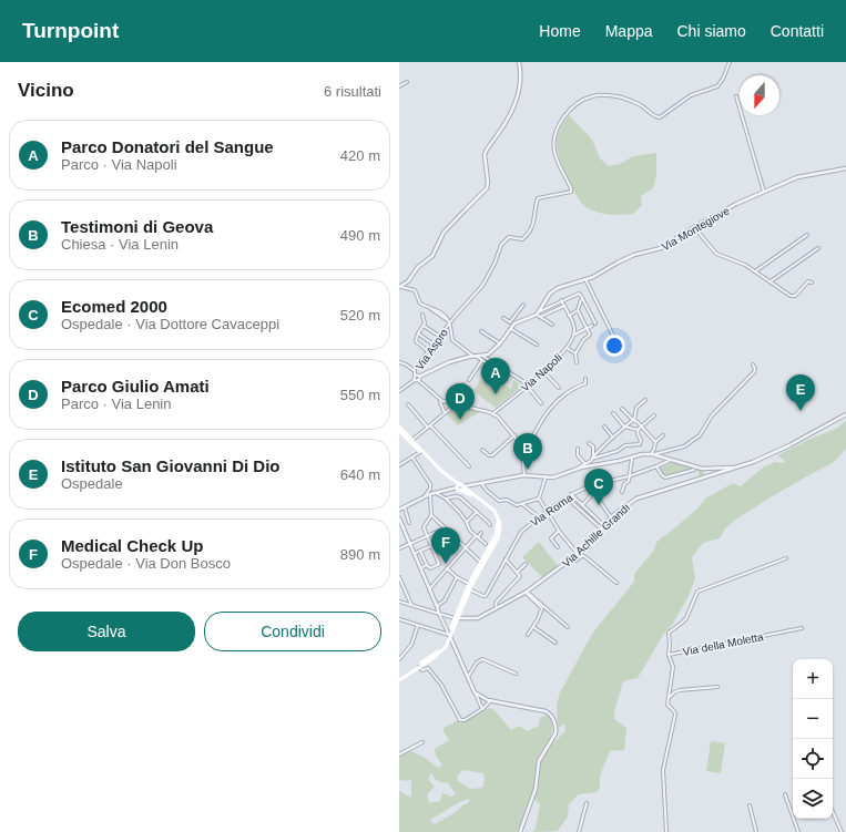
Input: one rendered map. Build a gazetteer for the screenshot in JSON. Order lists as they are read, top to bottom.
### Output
{
  "streets": {
    "street": [
      "Via Montegiove",
      "Via Aspro",
      "Via Napoli",
      "Via Roma",
      "Via Achille Grandi",
      "Via della Moletta"
    ]
  },
  "north": "bottom",
  "page": {
    "header": "Turnpoint",
    "nav": [
      "Home",
      "Mappa",
      "Chi siamo",
      "Contatti"
    ],
    "heading": ["Vicino", "6 risultati"],
    "list": [
      {
        "mark": "A",
        "name": "Parco Donatori del Sangue",
        "note": "Parco · Via Napoli",
        "value": "420 m"
      },
      {
        "mark": "B",
        "name": "Testimoni di Geova",
        "note": "Chiesa · Via Lenin",
        "value": "490 m"
      },
      {
        "mark": "C",
        "name": "Ecomed 2000",
        "note": "Ospedale · Via Dottore Cavaceppi",
        "value": "520 m"
      },
      {
        "mark": "D",
        "name": "Parco Giulio Amati",
        "note": "Parco · Via Lenin",
        "value": "550 m"
      },
      {
        "mark": "E",
        "name": "Istituto San Giovanni Di Dio",
        "note": "Ospedale",
        "value": "640 m"
      },
      {
        "mark": "F",
        "name": "Medical Check Up",
        "note": "Ospedale · Via Don Bosco",
        "value": "890 m"
      }
    ],
    "pins": [
      "A",
      "E",
      "D",
      "B",
      "C",
      "F"
    ],
    "buttons": ["Salva", "Condividi"],
    "map_buttons": ["+", "−"]
  }
}
